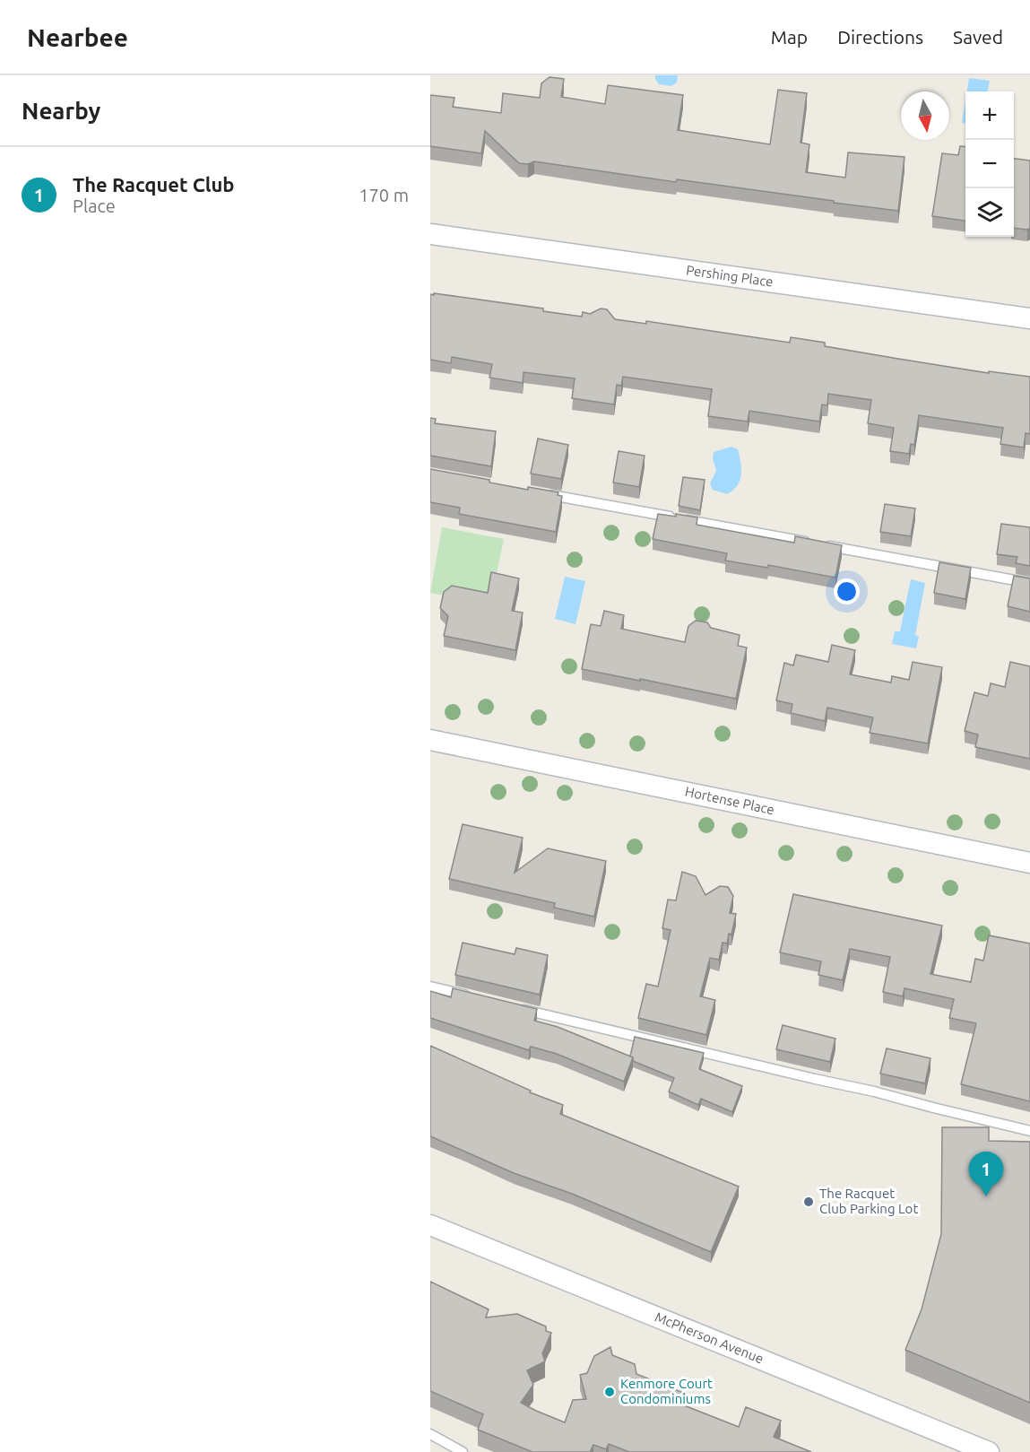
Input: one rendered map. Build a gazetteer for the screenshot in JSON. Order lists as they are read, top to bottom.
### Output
{
  "streets": {
    "street": ["Pershing Place", "Hortense Place", "McPherson Avenue"]
  },
  "places": ["The Racquet Club Parking Lot", "Kenmore Court Condominiums"],
  "north": "bottom",
  "page": {
    "header": "Nearbee",
    "nav": ["Map", "Directions", "Saved"],
    "heading": "Nearby",
    "map_buttons": ["+", "−"],
    "list": [
      {
        "mark": "1",
        "name": "The Racquet Club",
        "note": "Place",
        "value": "170 m"
      }
    ],
    "pins": "1"
  }
}
